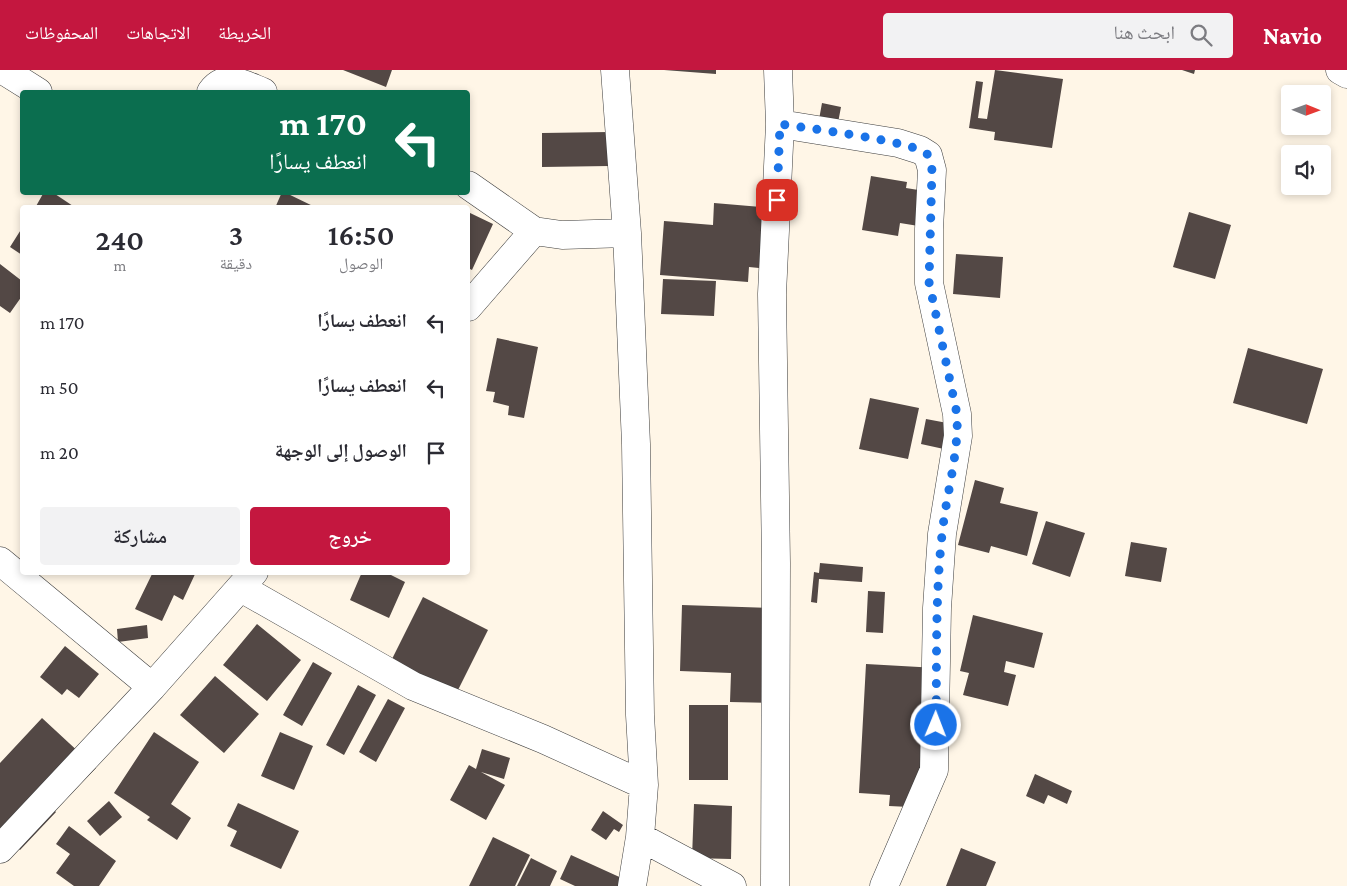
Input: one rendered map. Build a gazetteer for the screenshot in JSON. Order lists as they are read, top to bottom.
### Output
{
  "north": "right",
  "page": {
    "header": "Navio",
    "search": "ابحث هنا",
    "nav": ["الخريطة", "الاتجاهات", "المحفوظات"],
    "turn": ["170 m", "انعطف يسارًا"],
    "eta": [
      "16:50",
      "الوصول",
      "3",
      "دقيقة",
      "240",
      "m"
    ],
    "list": [
      {
        "name": "انعطف يسارًا",
        "value": "170 m"
      },
      {
        "name": "انعطف يسارًا",
        "value": "50 m"
      },
      {
        "name": "الوصول إلى الوجهة",
        "value": "20 m"
      }
    ],
    "buttons": ["خروج", "مشاركة"]
  }
}
